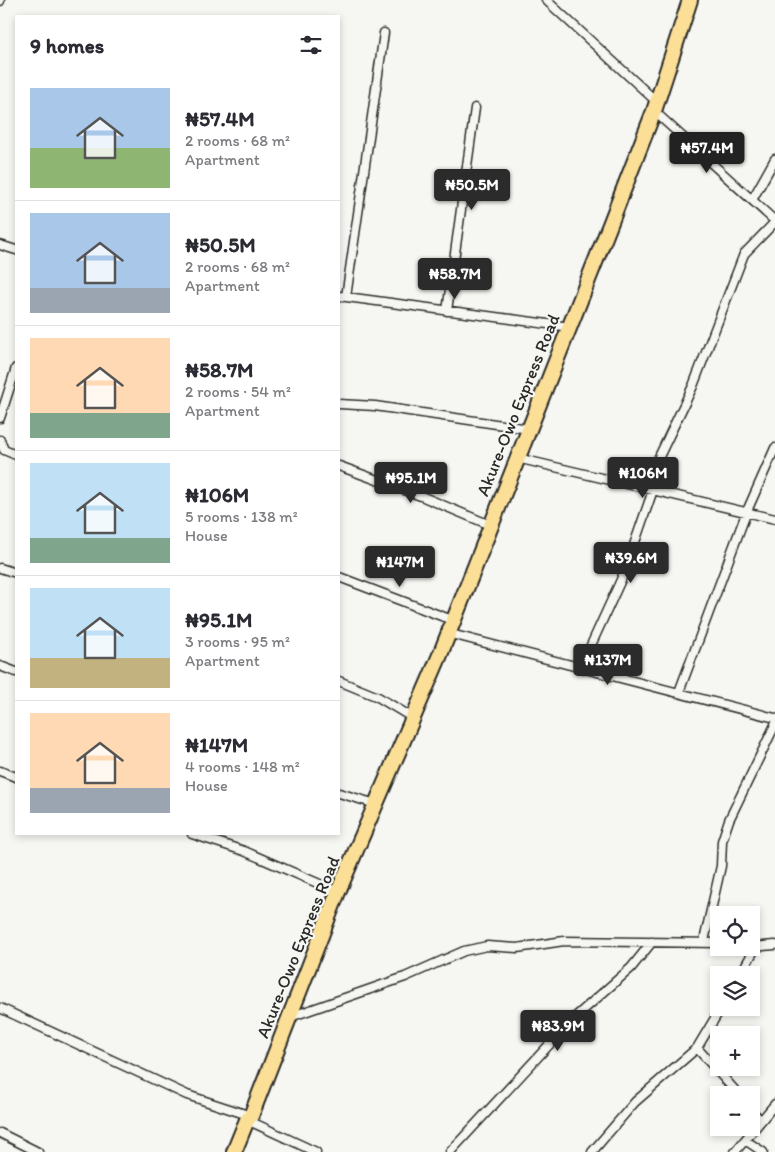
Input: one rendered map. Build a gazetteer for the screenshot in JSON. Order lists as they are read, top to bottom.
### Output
{
  "streets": {
    "highway": ["Akure-Owo Express Road"]
  },
  "page": {
    "heading": "9 homes",
    "list": [
      {
        "name": "₦57.4M",
        "note": "2 rooms · 68 m² · Apartment"
      },
      {
        "name": "₦50.5M",
        "note": "2 rooms · 68 m² · Apartment"
      },
      {
        "name": "₦58.7M",
        "note": "2 rooms · 54 m² · Apartment"
      },
      {
        "name": "₦106M",
        "note": "5 rooms · 138 m² · House"
      },
      {
        "name": "₦95.1M",
        "note": "3 rooms · 95 m² · Apartment"
      },
      {
        "name": "₦147M",
        "note": "4 rooms · 148 m² · House"
      }
    ],
    "price": [
      "₦57.4M",
      "₦50.5M",
      "₦58.7M",
      "₦106M",
      "₦95.1M",
      "₦39.6M",
      "₦147M",
      "₦137M",
      "₦83.9M"
    ],
    "map_buttons": ["+", "−"]
  }
}
